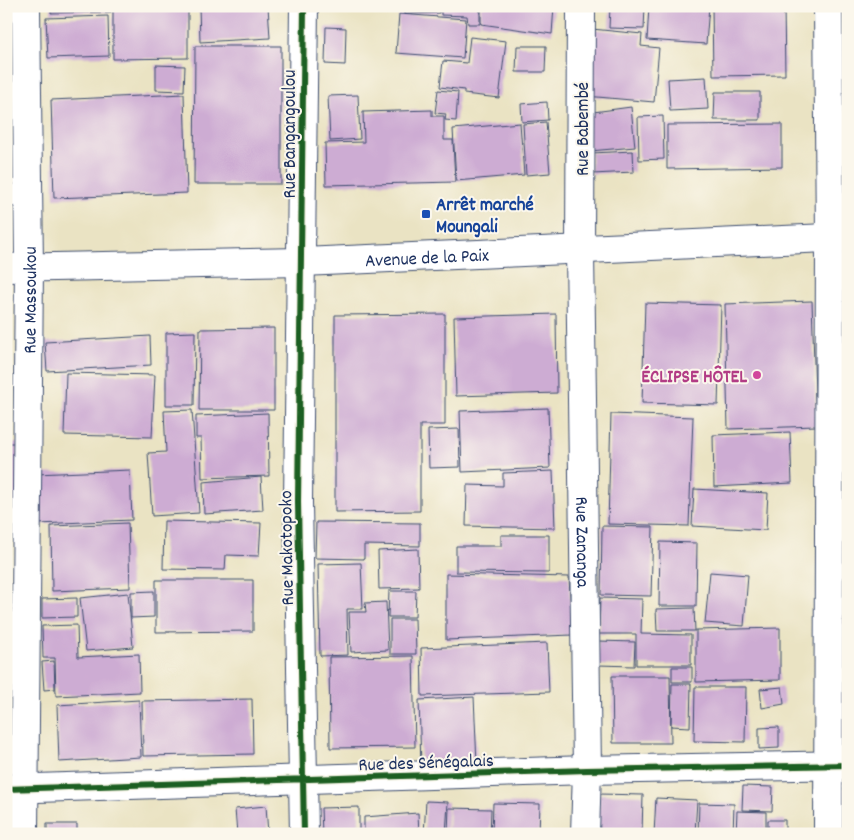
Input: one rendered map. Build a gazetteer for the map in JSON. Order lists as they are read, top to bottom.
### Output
{
  "streets": {
    "street": [
      "Rue Babembé",
      "Rue Bangangoulou",
      "Avenue de la Paix",
      "Rue Massoukou",
      "Rue Zananga",
      "Rue Makotopoko",
      "Rue des Sénégalais"
    ]
  },
  "crossings": [
    ["Rue Babembé", "Avenue de la Paix"],
    ["Rue Babembé", "Rue Zananga"],
    ["Rue Bangangoulou", "Avenue de la Paix"],
    ["Rue Bangangoulou", "Rue Makotopoko"],
    ["Avenue de la Paix", "Rue Massoukou"],
    ["Avenue de la Paix", "Rue Zananga"],
    ["Avenue de la Paix", "Rue Makotopoko"],
    ["Rue Massoukou", "Rue des Sénégalais"],
    ["Rue Zananga", "Rue des Sénégalais"],
    ["Rue Makotopoko", "Rue des Sénégalais"]
  ],
  "places": {
    "transit": ["Arrêt marché Moungali"],
    "other": ["ÉCLIPSE HÔTEL"]
  }
}
